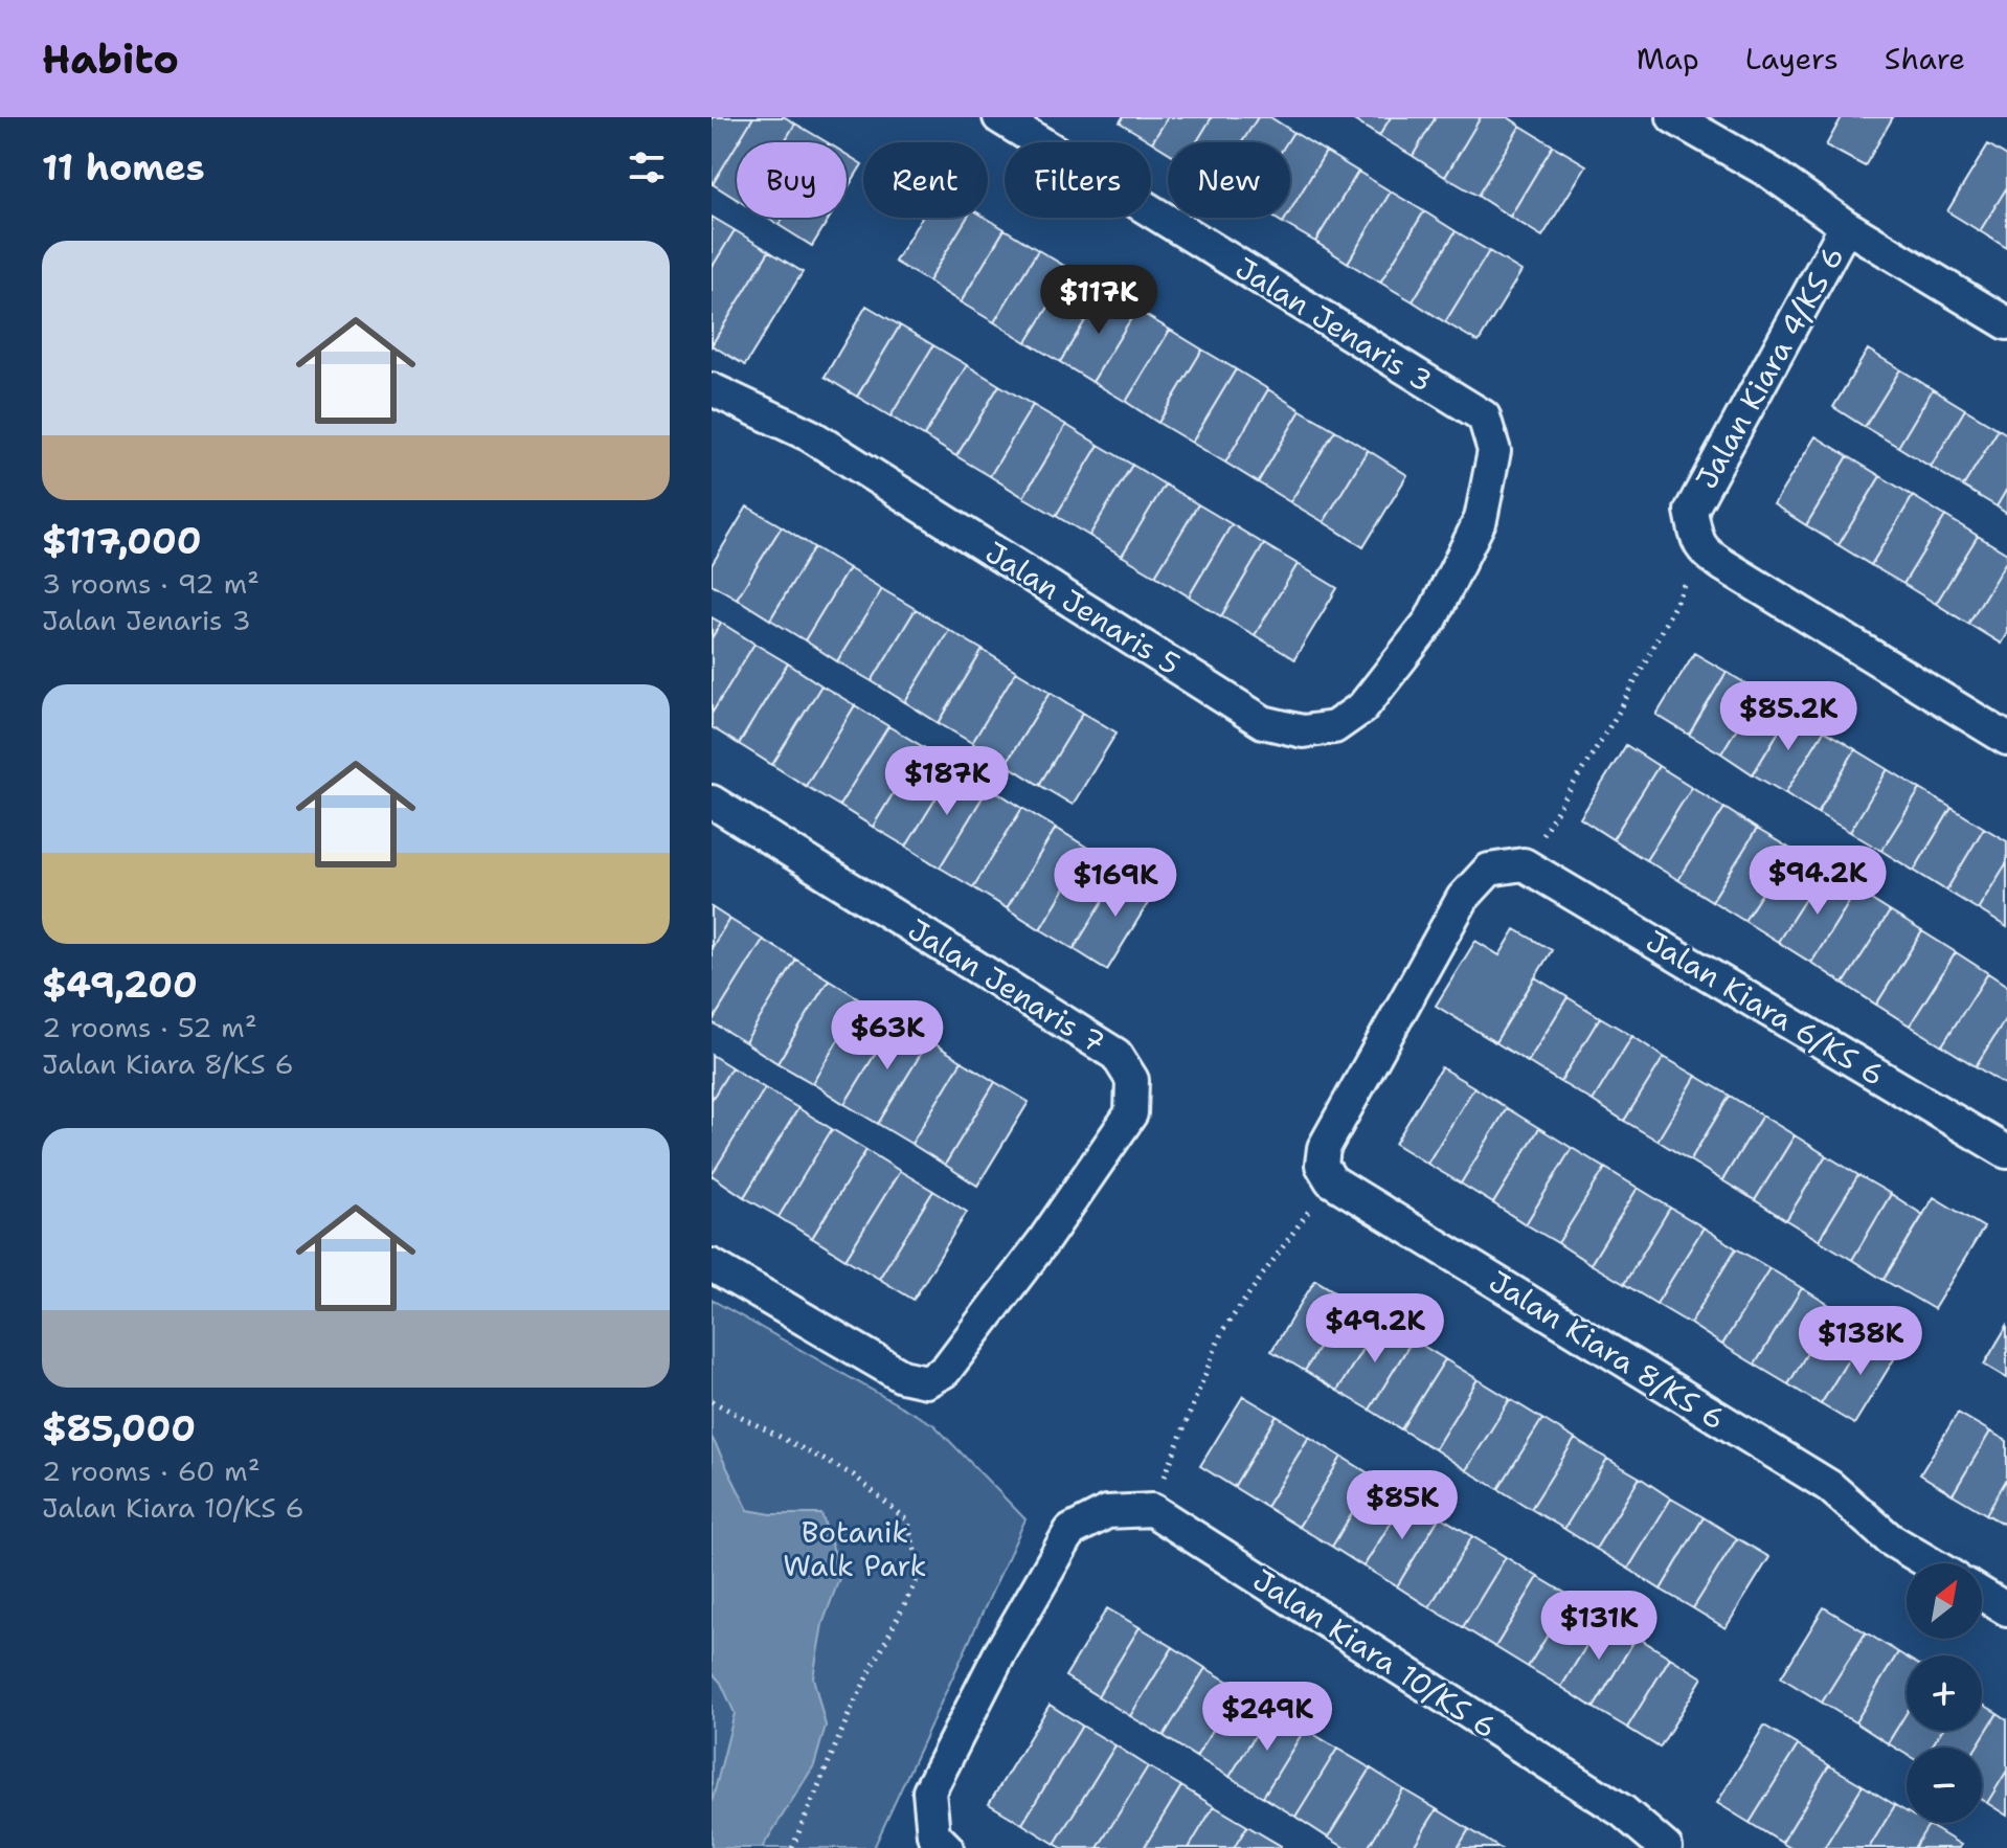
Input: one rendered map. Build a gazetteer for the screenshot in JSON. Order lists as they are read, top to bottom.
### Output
{
  "streets": {
    "street": [
      "Jalan Jenaris 3",
      "Jalan Kiara 4/KS 6",
      "Jalan Jenaris 5",
      "Jalan Jenaris 7",
      "Jalan Kiara 6/KS 6",
      "Jalan Kiara 8/KS 6",
      "Jalan Kiara 10/KS 6"
    ]
  },
  "crossings": [
    ["Jalan Jenaris 3", "Jalan Jenaris 5"]
  ],
  "parks": ["Botanik Walk Park"],
  "north": "top right",
  "page": {
    "header": "Habito",
    "nav": ["Map", "Layers", "Share"],
    "heading": "11 homes",
    "chip": [
      "Buy",
      "Rent",
      "Filters",
      "New"
    ],
    "list": [
      {
        "name": "$117,000",
        "note": "3 rooms · 92 m² · Jalan Jenaris 3"
      },
      {
        "name": "$49,200",
        "note": "2 rooms · 52 m² · Jalan Kiara 8/KS 6"
      },
      {
        "name": "$85,000",
        "note": "2 rooms · 60 m² · Jalan Kiara 10/KS 6"
      }
    ],
    "price": [
      "$117K",
      "$85.2K",
      "$187K",
      "$94.2K",
      "$169K",
      "$63K",
      "$49.2K",
      "$138K",
      "$85K",
      "$131K",
      "$249K"
    ],
    "map_buttons": ["+", "−"]
  }
}
